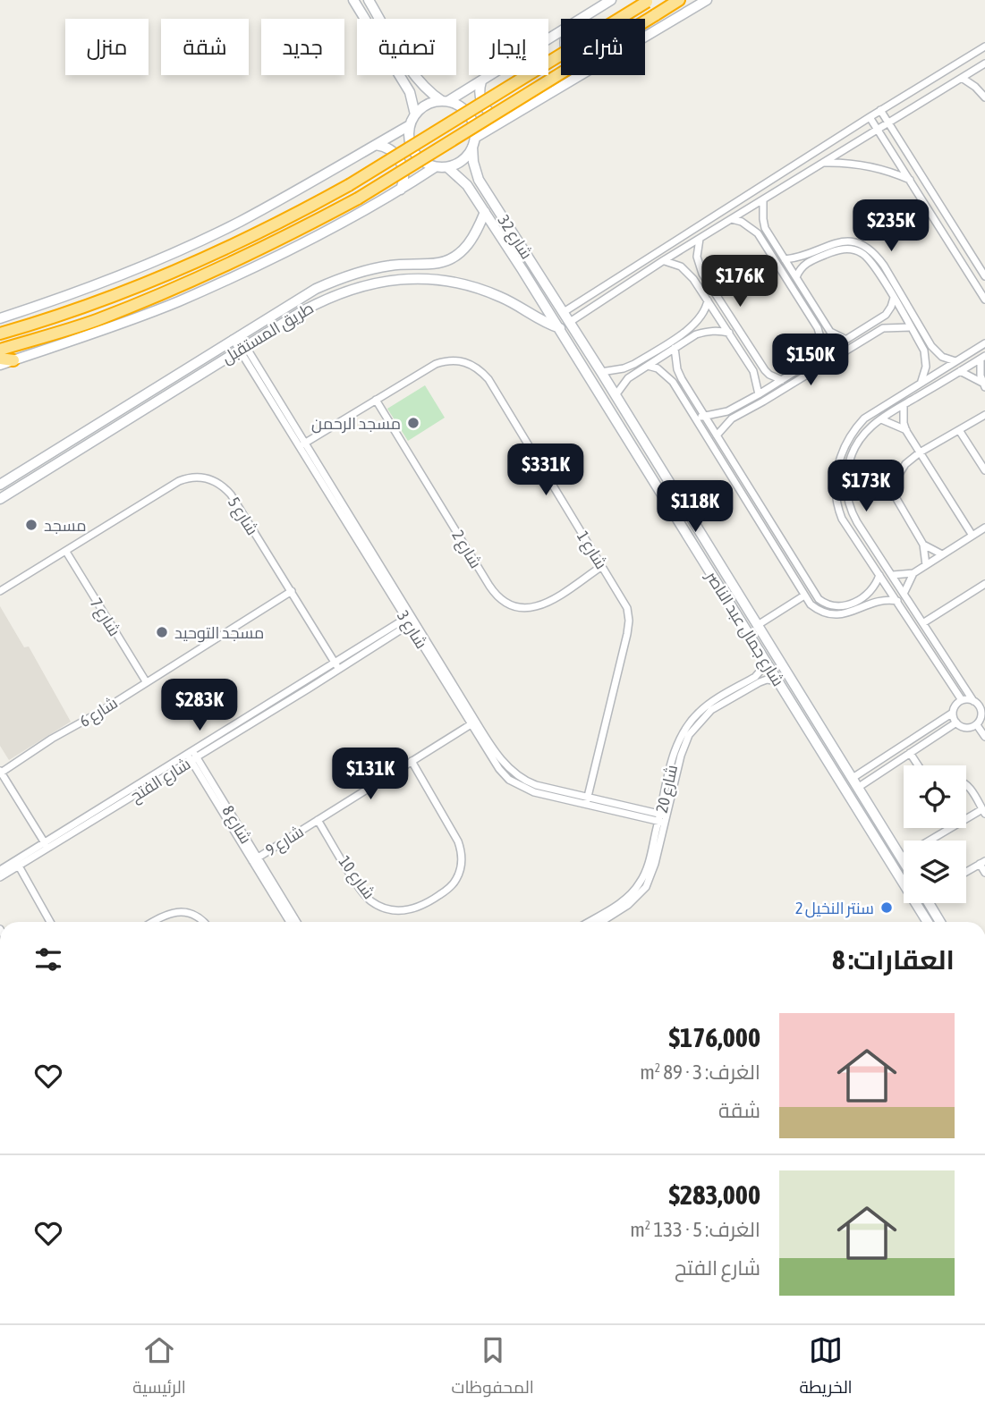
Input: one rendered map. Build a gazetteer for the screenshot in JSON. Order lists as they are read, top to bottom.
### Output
{
  "streets": {
    "main road": ["شارع 32", "طريق المستقبل", "شارع جمال عبد الناصر"],
    "street": [
      "شارع 5",
      "شارع 2",
      "شارع 1",
      "شارع 7",
      "شارع 3",
      "شارع 6",
      "شارع الفتح",
      "شارع 20",
      "شارع 8",
      "شارع 9",
      "شارع 10"
    ]
  },
  "crossings": [
    ["شارع 32", "طريق المستقبل"],
    ["شارع 32", "شارع جمال عبد الناصر"],
    ["طريق المستقبل", "شارع جمال عبد الناصر"],
    ["طريق المستقبل", "شارع 3"],
    ["شارع 5", "شارع 7"],
    ["شارع 5", "شارع 6"],
    ["شارع 5", "شارع الفتح"],
    ["شارع 2", "شارع 1"],
    ["شارع 1", "شارع 3"],
    ["شارع 7", "شارع 6"],
    ["شارع جمال عبد الناصر", "شارع 20"],
    ["شارع 3", "شارع الفتح"],
    ["شارع 3", "شارع 20"],
    ["شارع 3", "شارع 9"],
    ["شارع الفتح", "شارع 8"],
    ["شارع 8", "شارع 9"],
    ["شارع 9", "شارع 10"]
  ],
  "places": [
    "مسجد الرحمن",
    "مسجد",
    "مسجد التوحيد",
    "سنتر النخيل 2"
  ],
  "page": {
    "chip": [
      "شراء",
      "إيجار",
      "تصفية",
      "جديد",
      "شقة",
      "منزل"
    ],
    "price": [
      "$235K",
      "$176K",
      "$150K",
      "$331K",
      "$173K",
      "$118K",
      "$283K",
      "$131K"
    ],
    "heading": "العقارات: 8",
    "list": [
      {
        "name": "$176,000",
        "note": "الغرف: 3 · 89 m² · شقة"
      },
      {
        "name": "$283,000",
        "note": "الغرف: 5 · 133 m² · شارع الفتح"
      }
    ],
    "tabs": ["الخريطة", "المحفوظات", "الرئيسية"]
  }
}
